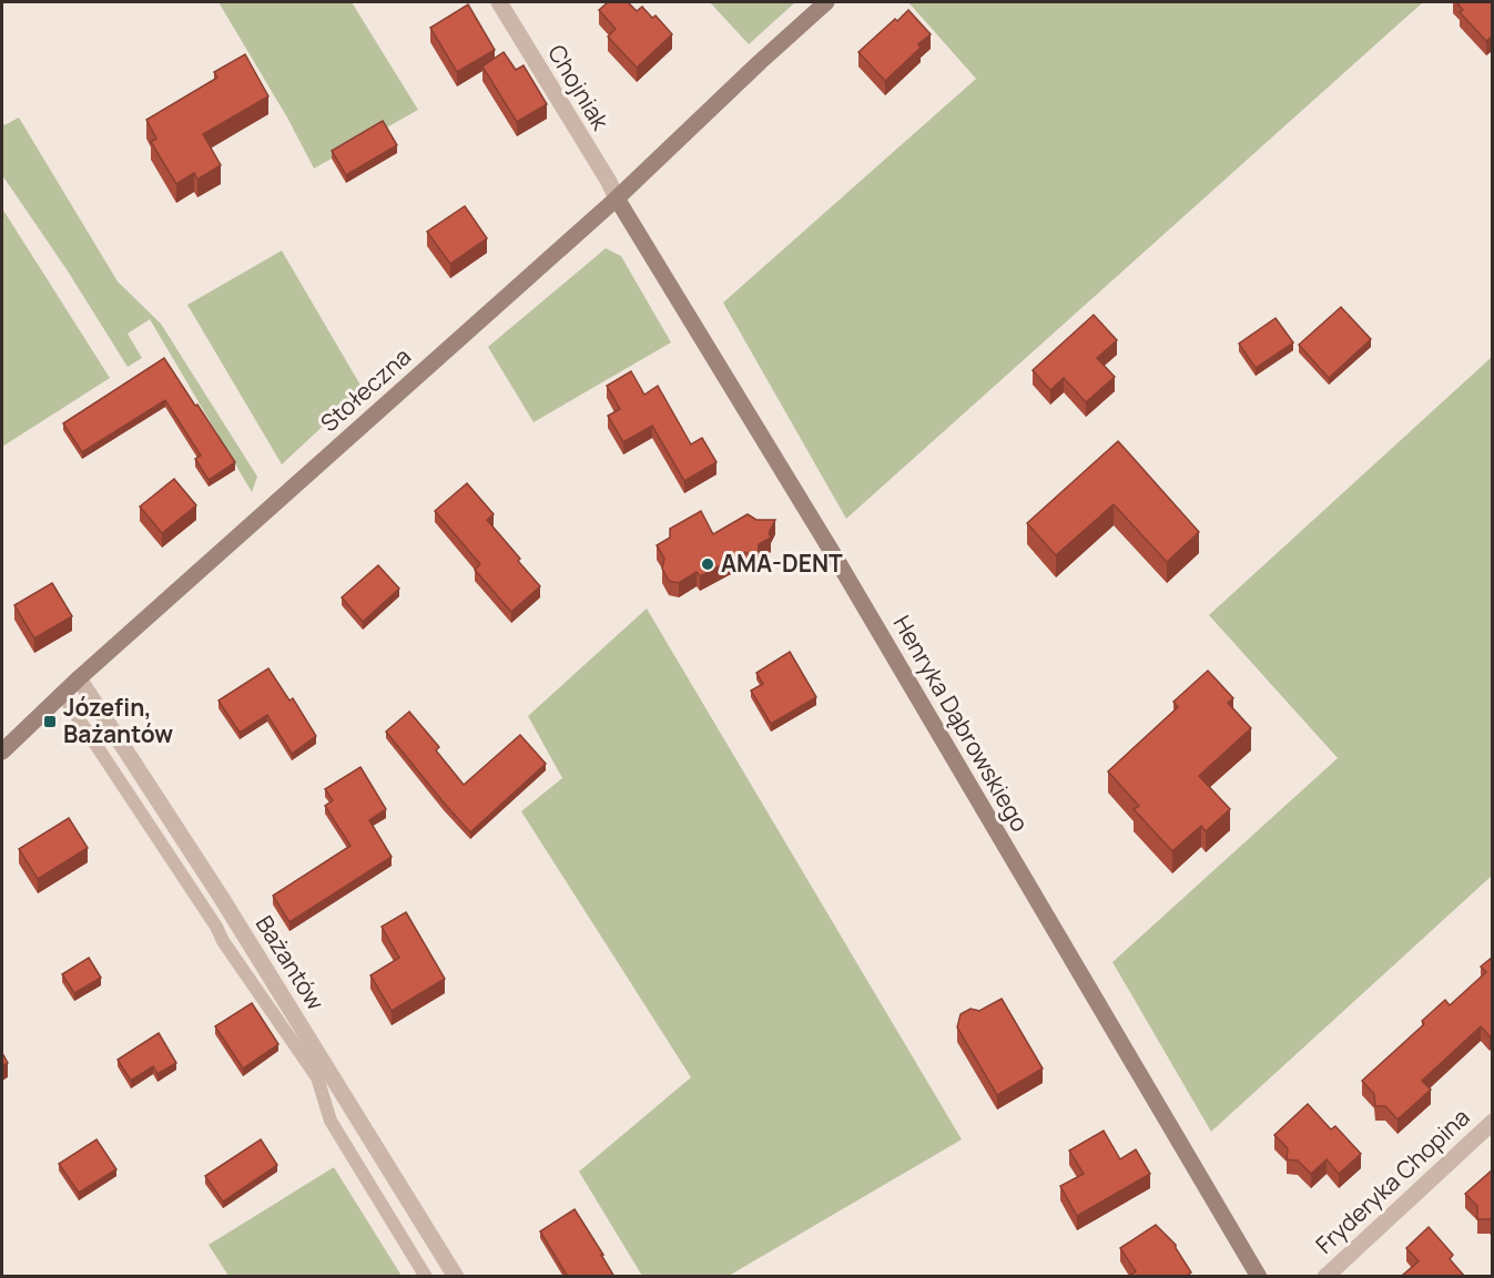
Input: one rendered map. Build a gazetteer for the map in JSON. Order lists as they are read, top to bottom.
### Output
{
  "streets": {
    "street": [
      "Chojniak",
      "Stołeczna",
      "Henryka Dąbrowskiego",
      "Bażantów",
      "Fryderyka Chopina"
    ]
  },
  "crossings": [
    ["Chojniak", "Stołeczna"],
    ["Chojniak", "Henryka Dąbrowskiego"],
    ["Stołeczna", "Henryka Dąbrowskiego"],
    ["Stołeczna", "Bażantów"]
  ],
  "places": {
    "other": ["AMA-DENT"],
    "transit": ["Józefin, Bażantów"]
  }
}
